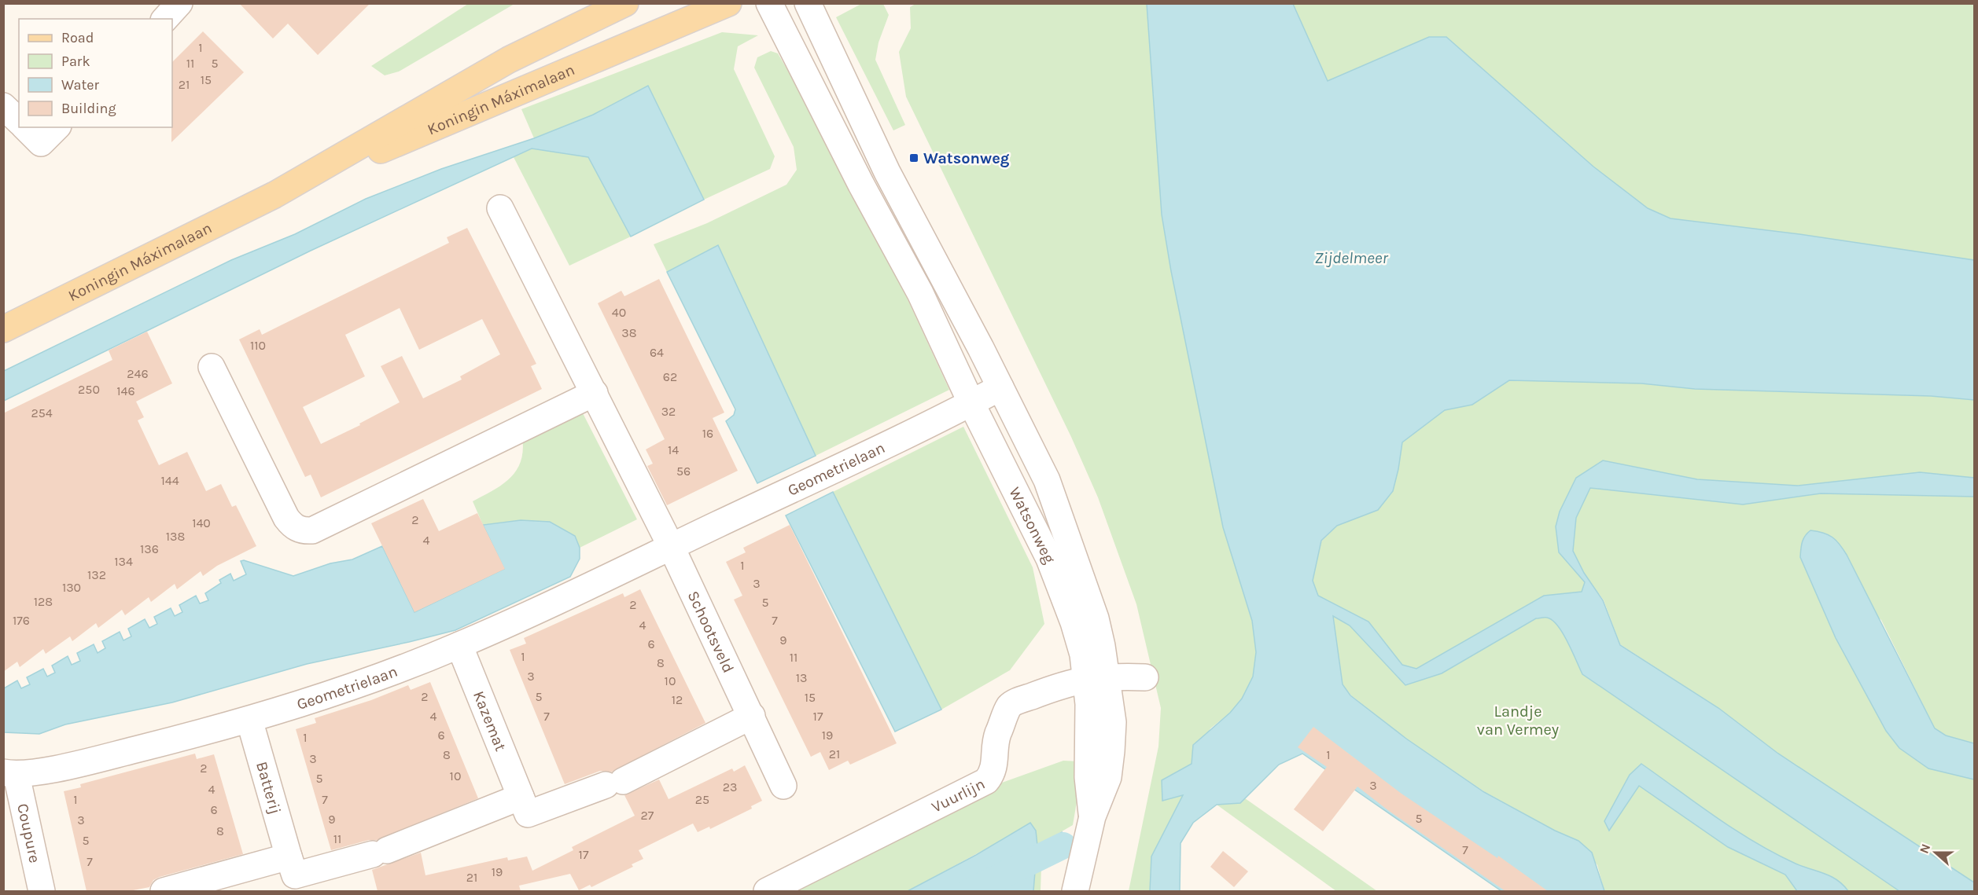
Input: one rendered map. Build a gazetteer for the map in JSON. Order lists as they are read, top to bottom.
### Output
{
  "streets": {
    "main road": ["Koningin Máximalaan"],
    "street": [
      "Geometrielaan",
      "Watsonweg",
      "Schootsveld",
      "Kazemat",
      "Batterij",
      "Vuurlijn",
      "Coupure"
    ]
  },
  "crossings": [
    ["Geometrielaan", "Watsonweg"],
    ["Geometrielaan", "Schootsveld"],
    ["Geometrielaan", "Kazemat"],
    ["Geometrielaan", "Batterij"],
    ["Geometrielaan", "Coupure"],
    ["Watsonweg", "Vuurlijn"],
    ["Schootsveld", "Kazemat"],
    ["Kazemat", "Batterij"]
  ],
  "water": ["Zijdelmeer"],
  "parks": ["Landje van Vermey"],
  "places": {
    "transit": ["Watsonweg"]
  },
  "house_numbers": [
    "1",
    "11",
    "5",
    "15",
    "21",
    "40",
    "38",
    "110",
    "64",
    "246",
    "62",
    "250",
    "146",
    "32",
    "254",
    "16",
    "14",
    "56",
    "144",
    "2",
    "140",
    "138",
    "4",
    "136",
    "134",
    "1",
    "132",
    "3",
    "130",
    "128",
    "5",
    "2",
    "176",
    "7",
    "4",
    "9",
    "6",
    "1",
    "11",
    "8",
    "3",
    "13",
    "10",
    "2",
    "5",
    "15",
    "12",
    "4",
    "7",
    "17",
    "6",
    "19",
    "1",
    "21",
    "8",
    "1",
    "3",
    "2",
    "10",
    "5",
    "3",
    "23",
    "4",
    "1",
    "7",
    "25",
    "6",
    "27",
    "5",
    "9",
    "3",
    "8",
    "11",
    "5",
    "7",
    "17",
    "7",
    "19",
    "21"
  ],
  "legend": [
    "Road",
    "Park",
    "Water",
    "Building"
  ],
  "north": "left"
}
